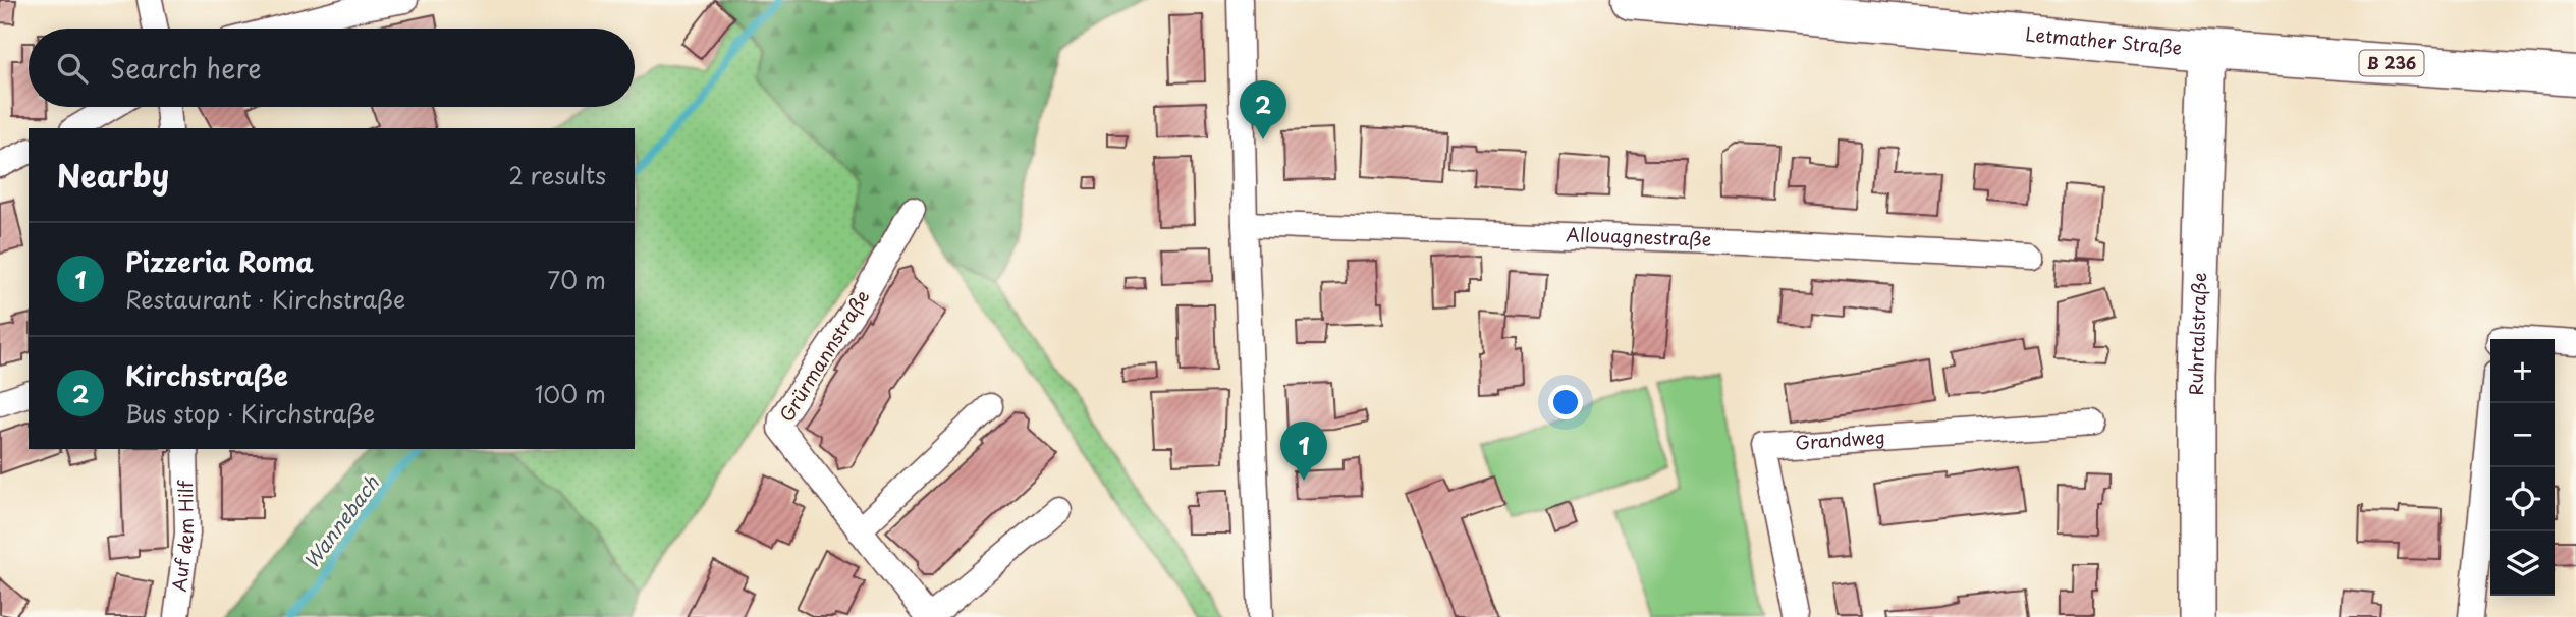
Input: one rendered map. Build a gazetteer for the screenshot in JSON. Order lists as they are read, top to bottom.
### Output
{
  "streets": {
    "main road": ["Letmather Straße", "B 236", "Ruhrtalstraße"],
    "street": [
      "Allouagnestraße",
      "Grürmannstraße",
      "Grandweg",
      "Auf dem Hilf"
    ]
  },
  "crossings": [
    ["Letmather Straße", "Ruhrtalstraße"]
  ],
  "water": ["Wannebach"],
  "page": {
    "search": "Search here",
    "pins": ["2", "1"],
    "heading": ["Nearby", "2 results"],
    "list": [
      {
        "mark": "1",
        "name": "Pizzeria Roma",
        "note": "Restaurant · Kirchstraße",
        "value": "70 m"
      },
      {
        "mark": "2",
        "name": "Kirchstraße",
        "note": "Bus stop · Kirchstraße",
        "value": "100 m"
      }
    ],
    "map_buttons": ["+", "−"]
  }
}
